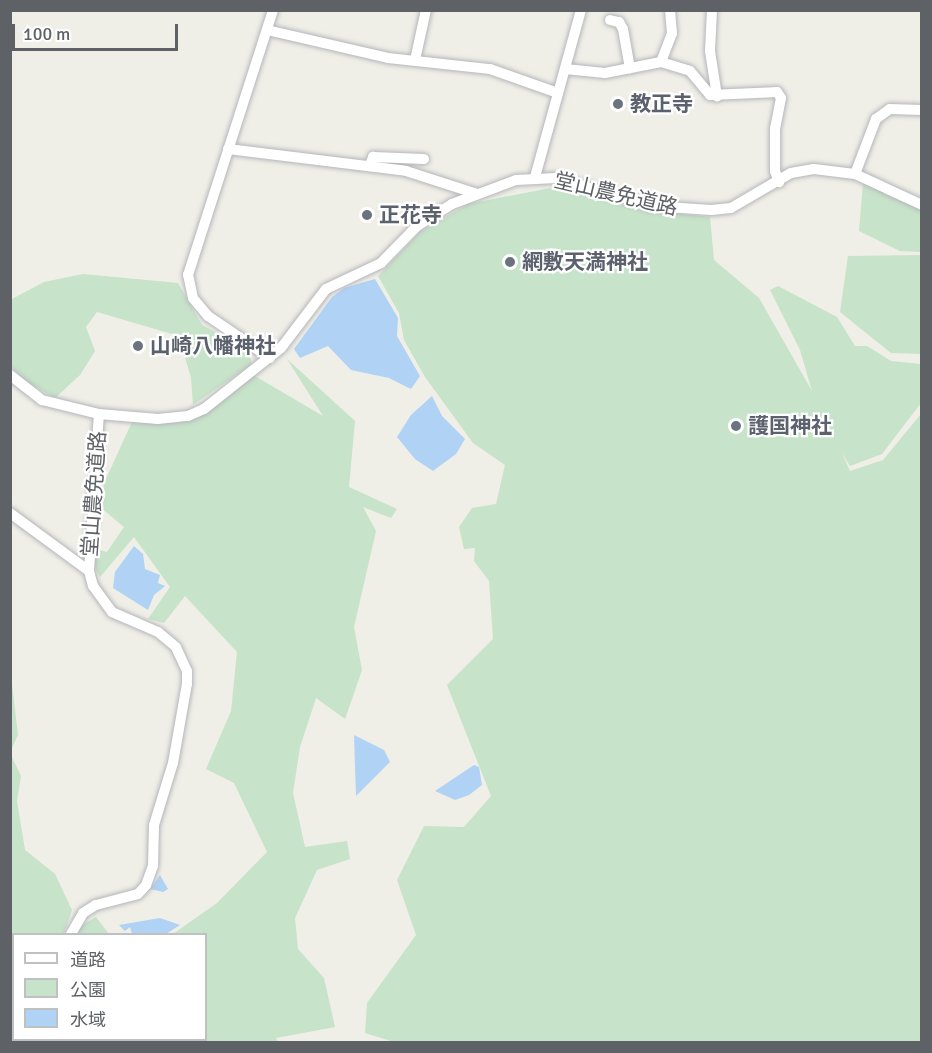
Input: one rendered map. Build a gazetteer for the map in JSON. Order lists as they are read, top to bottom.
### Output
{
  "streets": {
    "street": ["堂山農免道路"]
  },
  "places": [
    "教正寺",
    "正花寺",
    "網敷天満神社",
    "山崎八幡神社",
    "護国神社"
  ],
  "legend": ["道路", "公園", "水域"],
  "scale_bar": "100 m"
}
